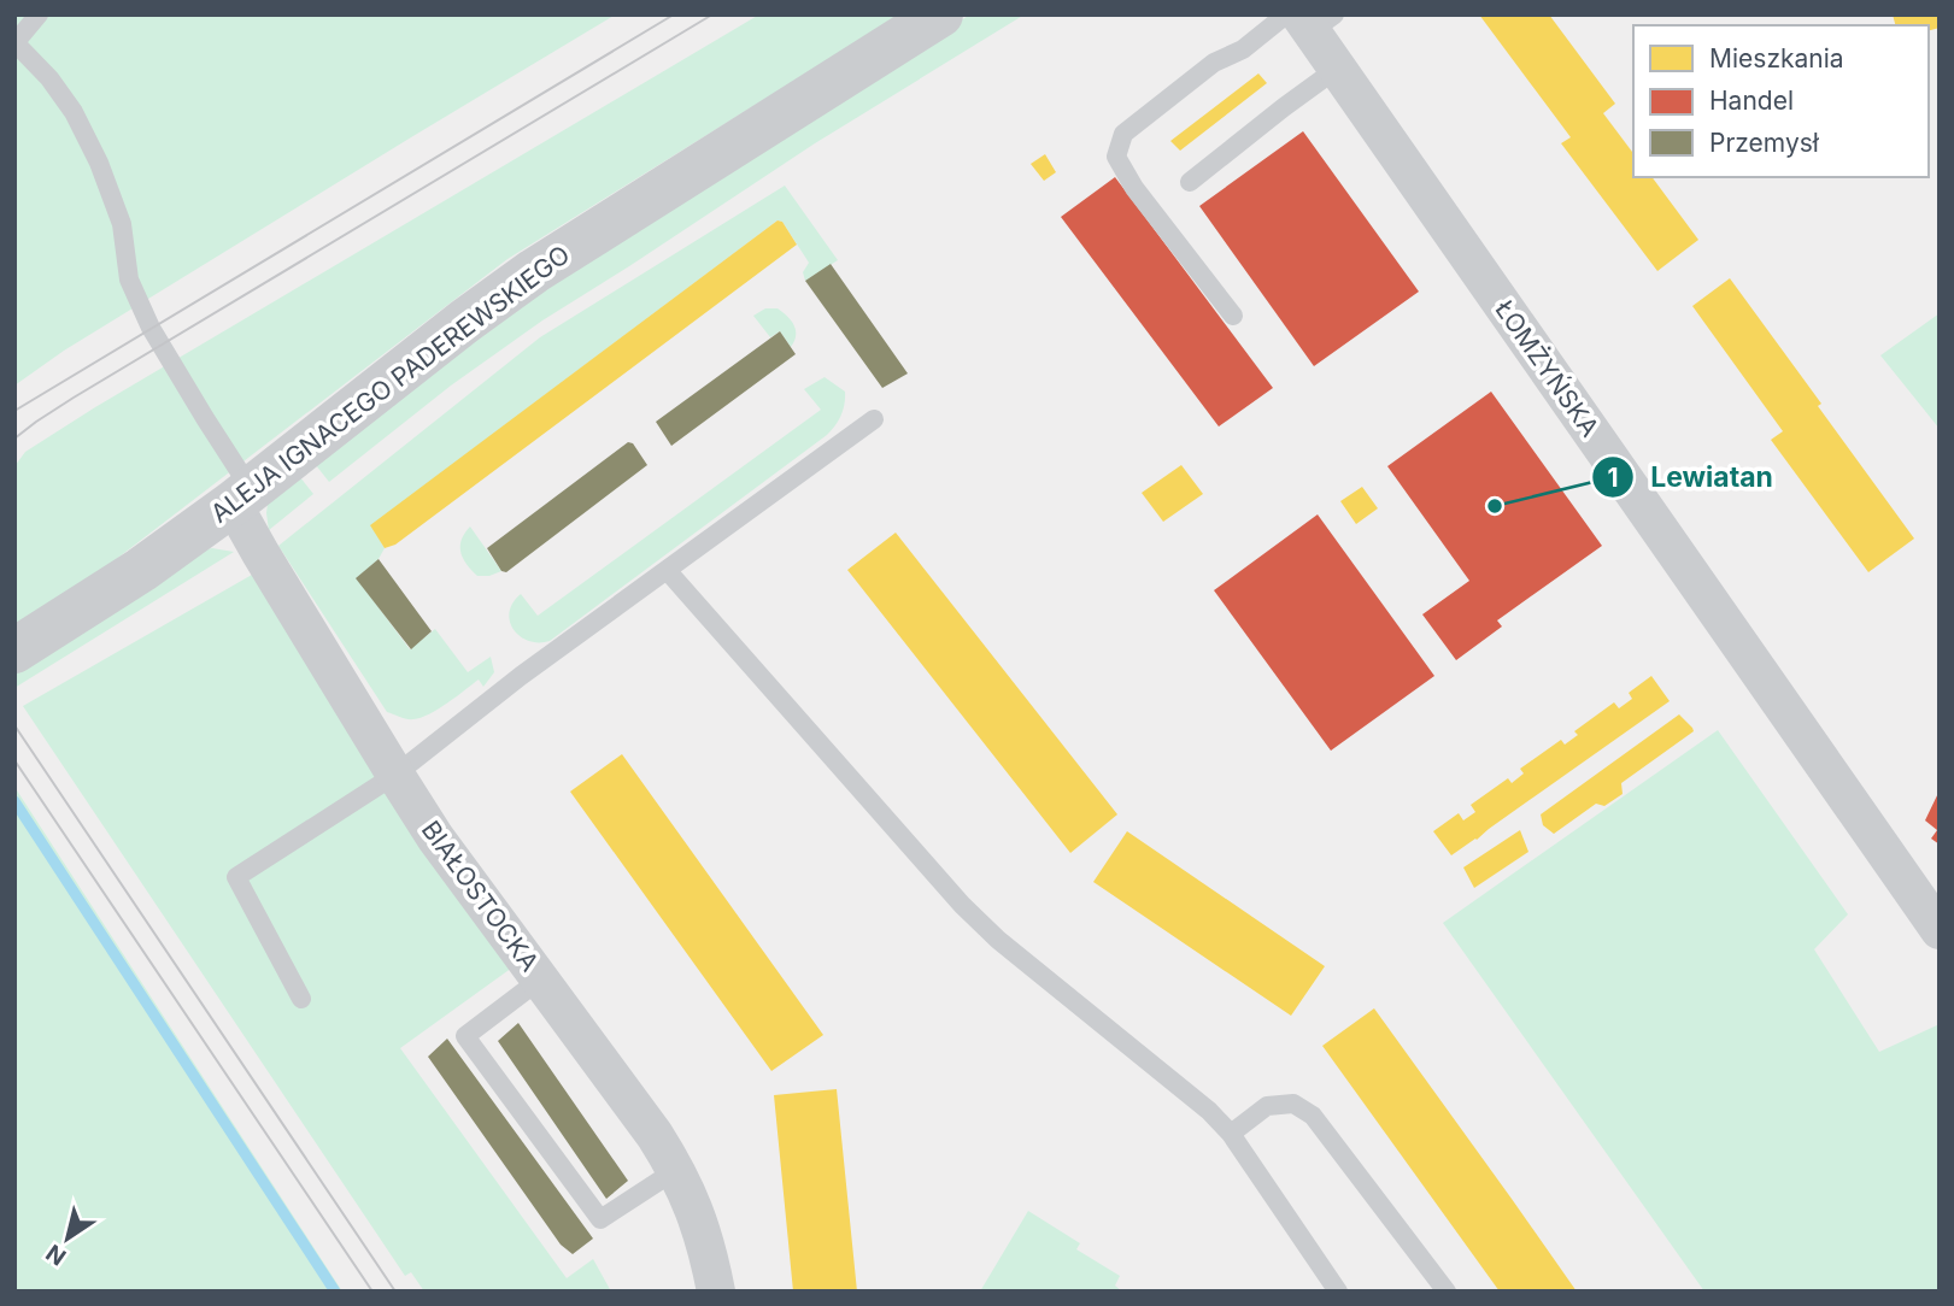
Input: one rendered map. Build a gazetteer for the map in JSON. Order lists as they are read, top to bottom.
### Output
{
  "streets": {
    "street": ["ŁOMŻYŃSKA", "ALEJA IGNACEGO PADEREWSKIEGO", "BIAŁOSTOCKA"]
  },
  "crossings": [
    ["ALEJA IGNACEGO PADEREWSKIEGO", "BIAŁOSTOCKA"]
  ],
  "places": ["Lewiatan"],
  "legend": ["Mieszkania", "Handel", "Przemysł"],
  "north": "bottom left"
}
